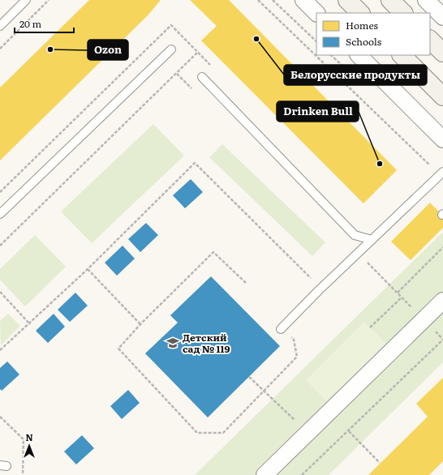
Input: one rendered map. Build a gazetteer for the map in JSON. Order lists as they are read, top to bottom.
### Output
{
  "places": {
    "other": ["Белорусские продукты", "Ozon", "Drinken Bull"],
    "school or university": ["Детский сад № 119"]
  },
  "legend": ["Homes", "Schools"],
  "scale_bar": "20 m",
  "north": "top"
}
